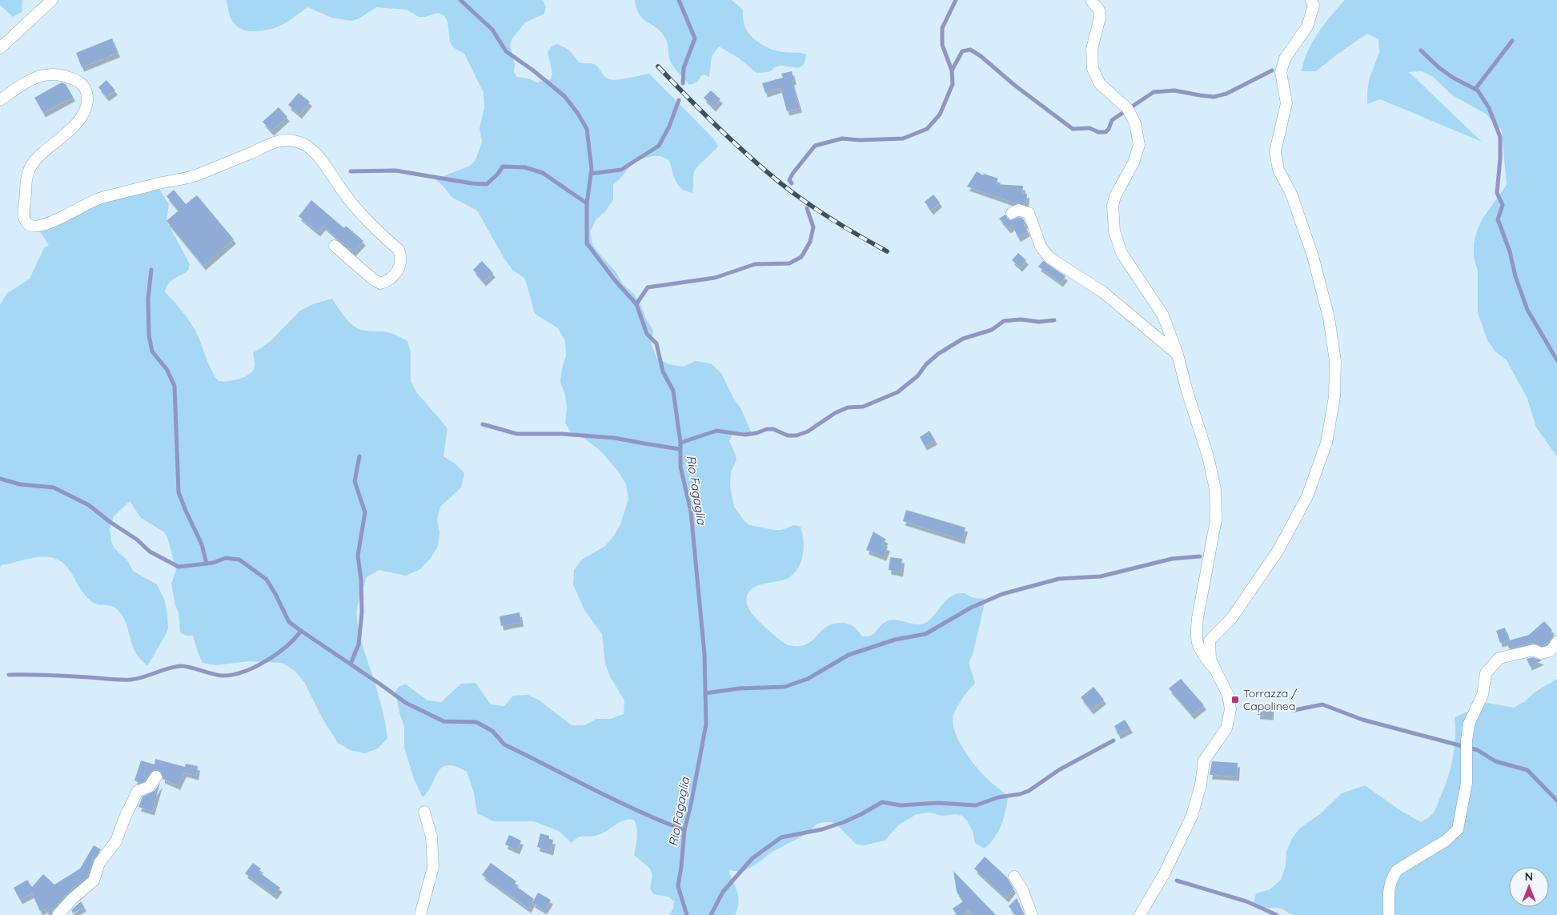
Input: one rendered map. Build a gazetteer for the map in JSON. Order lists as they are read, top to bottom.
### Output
{
  "water": ["Rio Fagaglia"],
  "places": {
    "transit": ["Torrazza / Capolinea"]
  },
  "north": "top"
}
